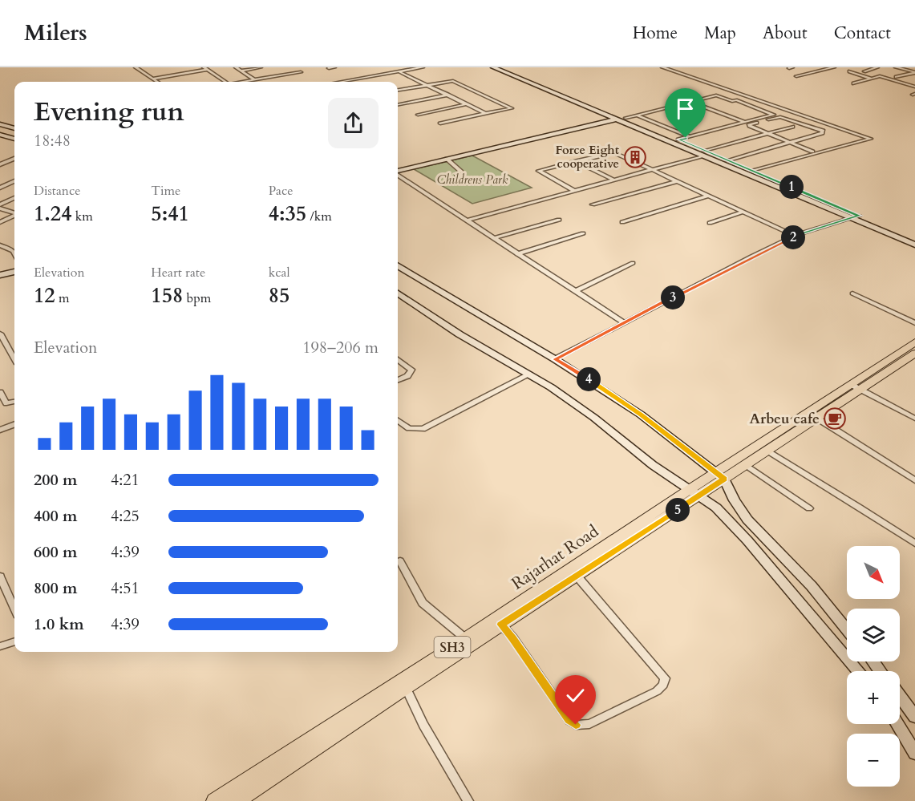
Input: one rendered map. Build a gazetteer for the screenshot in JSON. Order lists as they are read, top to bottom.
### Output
{
  "streets": {
    "main road": ["Rajarhat Road", "SH3"]
  },
  "parks": ["Childrens Park"],
  "places": {
    "building": ["Force Eight cooperative"],
    "cafe": ["Arbeu cafe"]
  },
  "north": "bottom right",
  "page": {
    "header": "Milers",
    "nav": [
      "Home",
      "Map",
      "About",
      "Contact"
    ],
    "heading": ["Evening run", "18:48"],
    "stats": [
      ["Distance", "1.24 km"],
      ["Time", "5:41"],
      ["Pace", "4:35 /km"],
      ["Elevation", "12 m"],
      ["Heart rate", "158 bpm"],
      ["kcal", "85"]
    ],
    "pins": [
      "1",
      "2",
      "3",
      "4",
      "5"
    ],
    "chart": ["Elevation", "198–206 m"],
    "list": [
      {
        "name": "200 m",
        "note": "4:21"
      },
      {
        "name": "400 m",
        "note": "4:25"
      },
      {
        "name": "600 m",
        "note": "4:39"
      },
      {
        "name": "800 m",
        "note": "4:51"
      },
      {
        "name": "1.0 km",
        "note": "4:39"
      }
    ],
    "map_buttons": ["+", "−"]
  }
}
